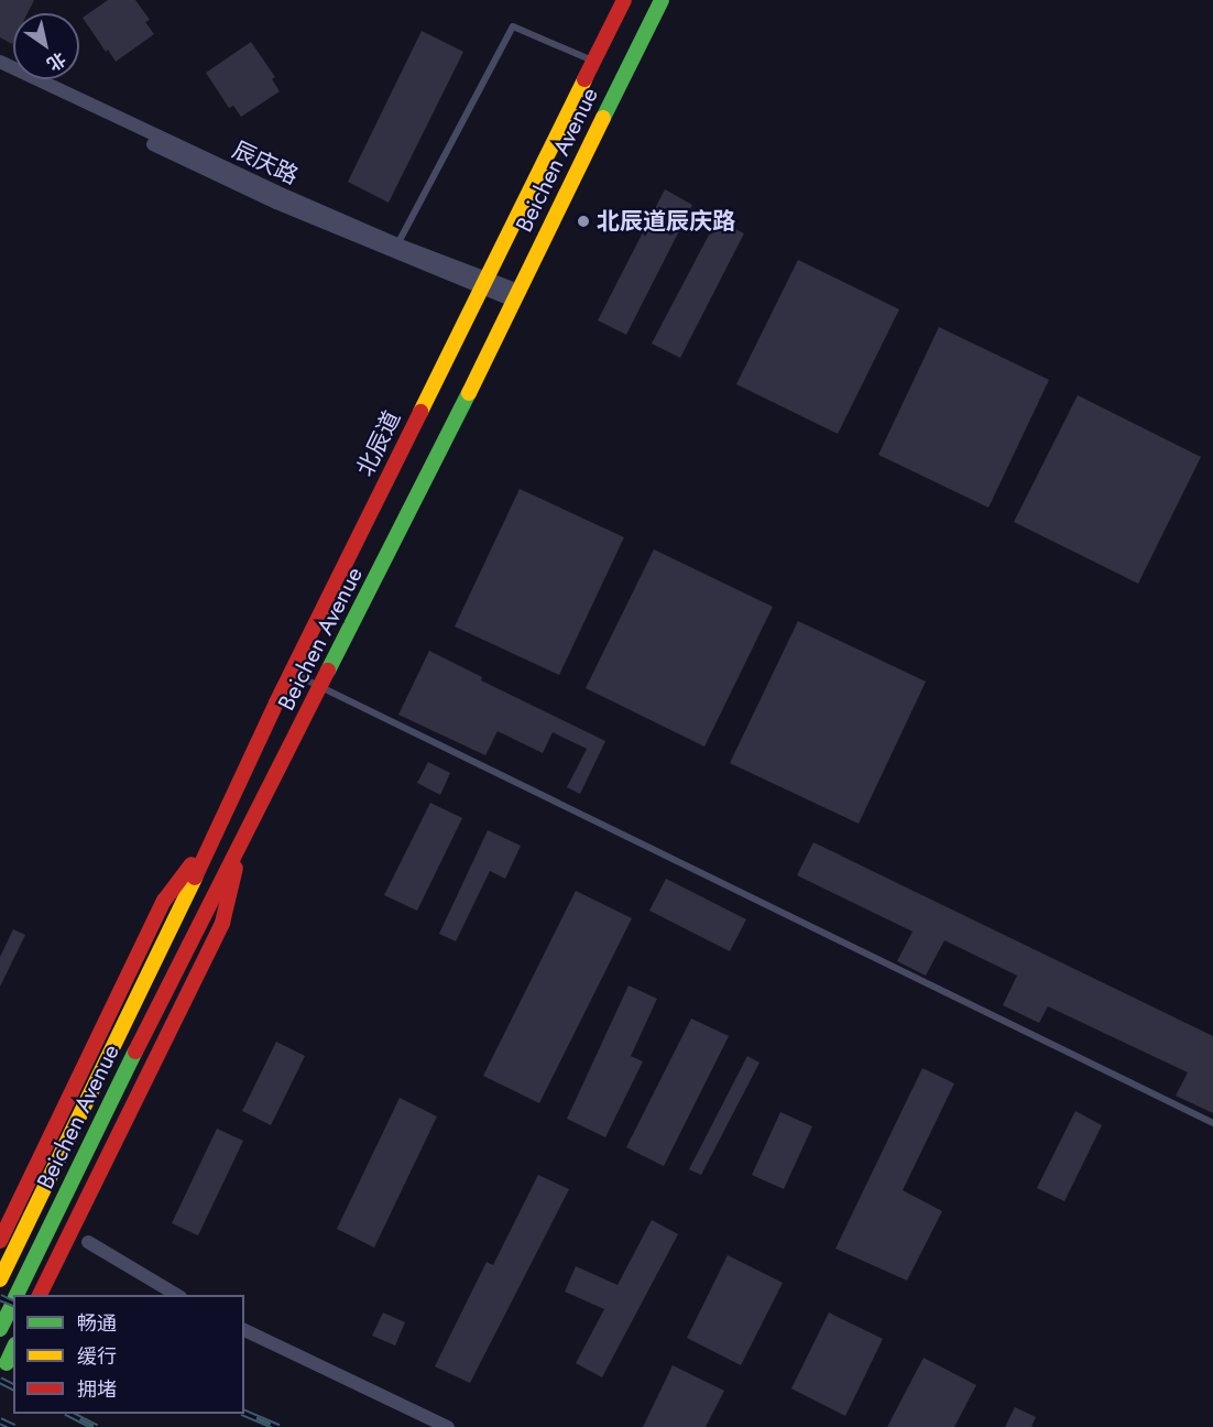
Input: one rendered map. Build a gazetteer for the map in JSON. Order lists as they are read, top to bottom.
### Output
{
  "streets": {
    "main road": ["Beichen Avenue", "北辰道"],
    "street": ["辰庆路"]
  },
  "crossings": [
    ["Beichen Avenue", "辰庆路"],
    ["辰庆路", "北辰道"]
  ],
  "places": ["北辰道辰庆路"],
  "legend": ["畅通", "缓行", "拥堵"],
  "north": "bottom right"
}
